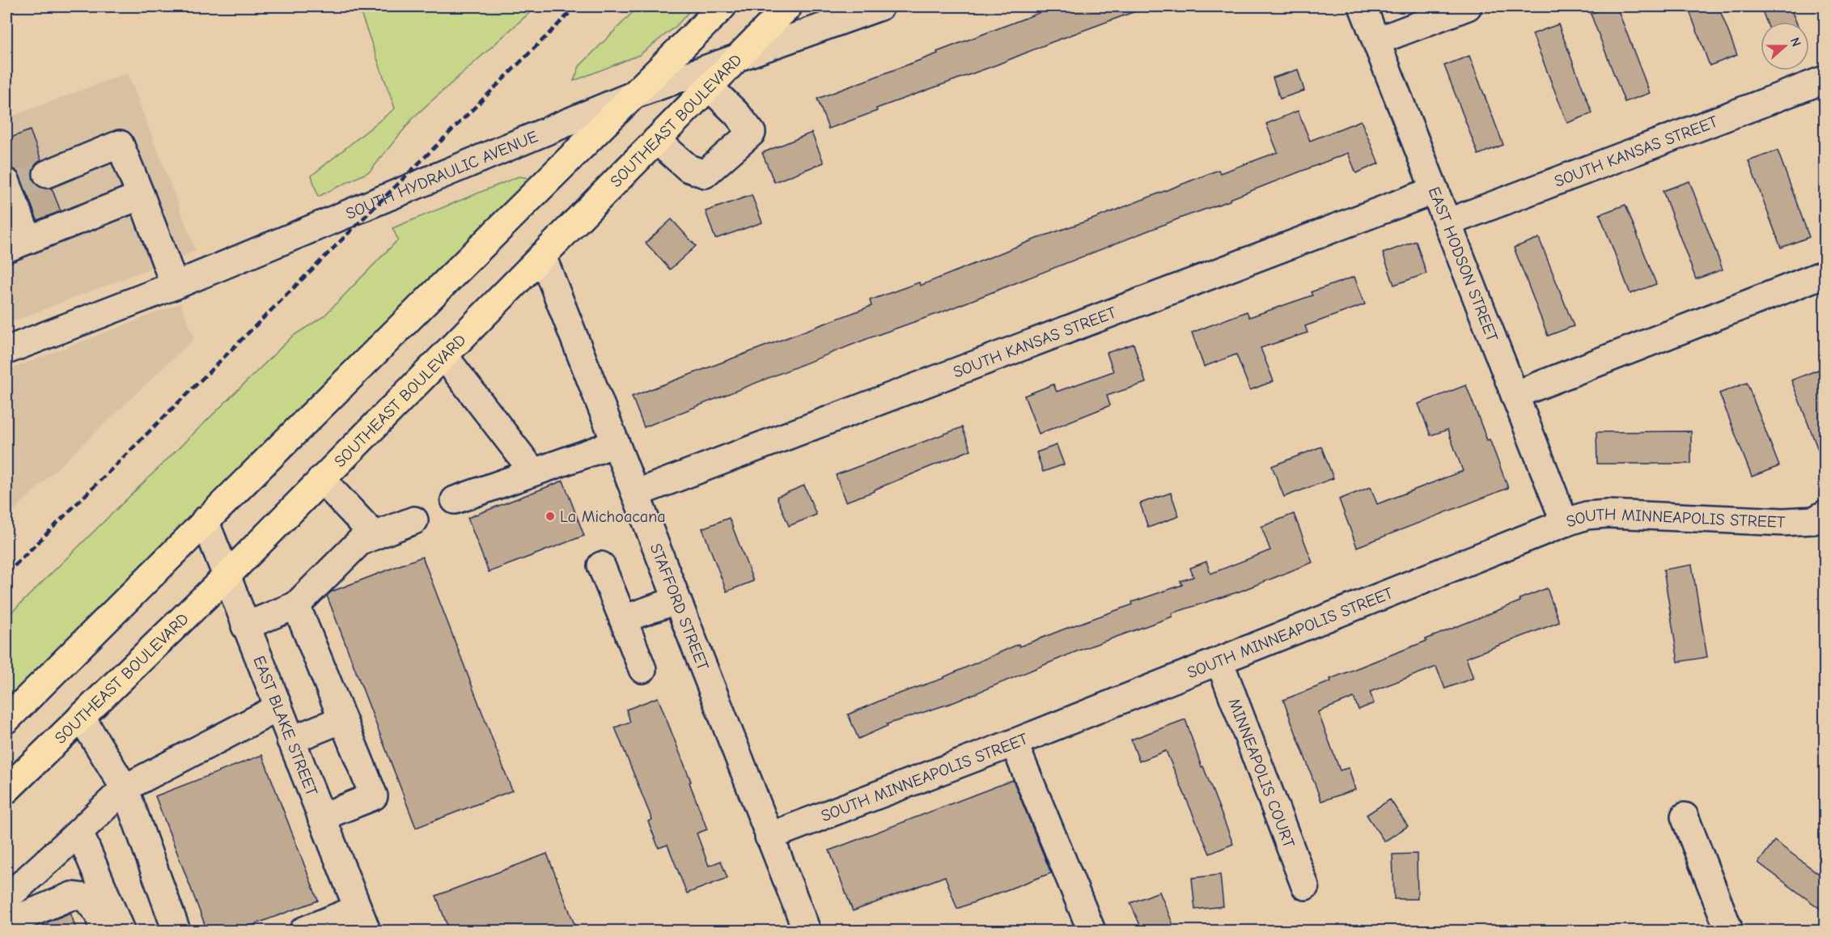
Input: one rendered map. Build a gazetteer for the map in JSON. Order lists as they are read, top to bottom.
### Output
{
  "streets": {
    "main road": ["SOUTHEAST BOULEVARD"],
    "street": [
      "SOUTH KANSAS STREET",
      "SOUTH HYDRAULIC AVENUE",
      "EAST HODSON STREET",
      "SOUTH MINNEAPOLIS STREET",
      "STAFFORD STREET",
      "EAST BLAKE STREET",
      "MINNEAPOLIS COURT"
    ]
  },
  "crossings": [
    ["SOUTHEAST BOULEVARD", "SOUTH HYDRAULIC AVENUE"],
    ["SOUTHEAST BOULEVARD", "STAFFORD STREET"],
    ["SOUTHEAST BOULEVARD", "EAST BLAKE STREET"],
    ["SOUTH KANSAS STREET", "EAST HODSON STREET"],
    ["SOUTH KANSAS STREET", "STAFFORD STREET"],
    ["EAST HODSON STREET", "SOUTH MINNEAPOLIS STREET"],
    ["SOUTH MINNEAPOLIS STREET", "STAFFORD STREET"],
    ["SOUTH MINNEAPOLIS STREET", "MINNEAPOLIS COURT"]
  ],
  "places": ["La Michoacana"],
  "north": "right"
}
